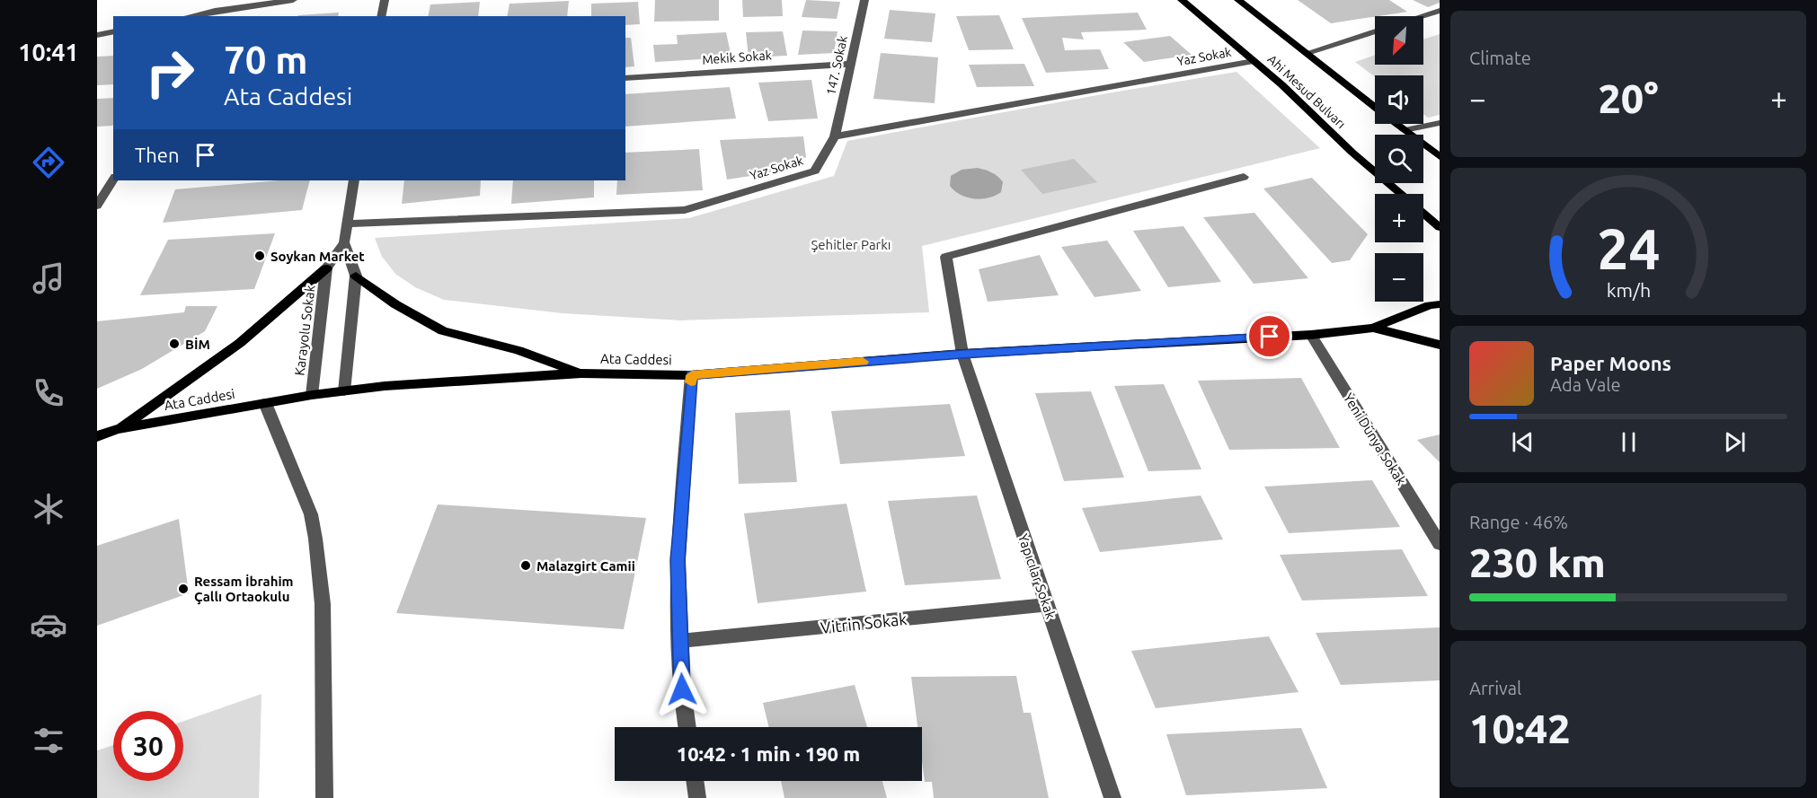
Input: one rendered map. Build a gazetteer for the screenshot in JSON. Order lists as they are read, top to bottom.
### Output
{
  "streets": {
    "main road": ["Ahi Mesud Bulvarı", "Ata Caddesi"],
    "street": [
      "Yaz Sokak",
      "Mekik Sokak",
      "147. Sokak",
      "Karayolu Sokak",
      "Yeni Dünya Sokak",
      "Yapıcılar Sokak",
      "Vitrin Sokak"
    ]
  },
  "crossings": [
    ["Yaz Sokak", "147. Sokak"],
    ["Yaz Sokak", "Ahi Mesud Bulvarı"],
    ["Yaz Sokak", "Karayolu Sokak"],
    ["Mekik Sokak", "147. Sokak"],
    ["Karayolu Sokak", "Ata Caddesi"],
    ["Ata Caddesi", "Yeni Dünya Sokak"],
    ["Ata Caddesi", "Yapıcılar Sokak"],
    ["Yapıcılar Sokak", "Vitrin Sokak"]
  ],
  "parks": ["Şehitler Parkı"],
  "places": [
    "Soykan Market",
    "BİM",
    "Malazgirt Camii",
    "Ressam İbrahim Çallı Ortaokulu"
  ],
  "north": "bottom left",
  "page": {
    "tabs": "10:41",
    "tile": [
      "Climate",
      ["Range · 46%", "230 km"],
      ["Arrival", "10:42"]
    ],
    "map_buttons": ["+", "−"],
    "turn": ["70 m", "Ata Caddesi"],
    "heat": ["−", "20°", "+"],
    "then": "Then",
    "song": ["Paper Moons", "Ada Vale"],
    "limit": "30",
    "trip": "10:42 · 1 min · 190 m",
    "gauge": ["24", "km/h"]
  }
}
